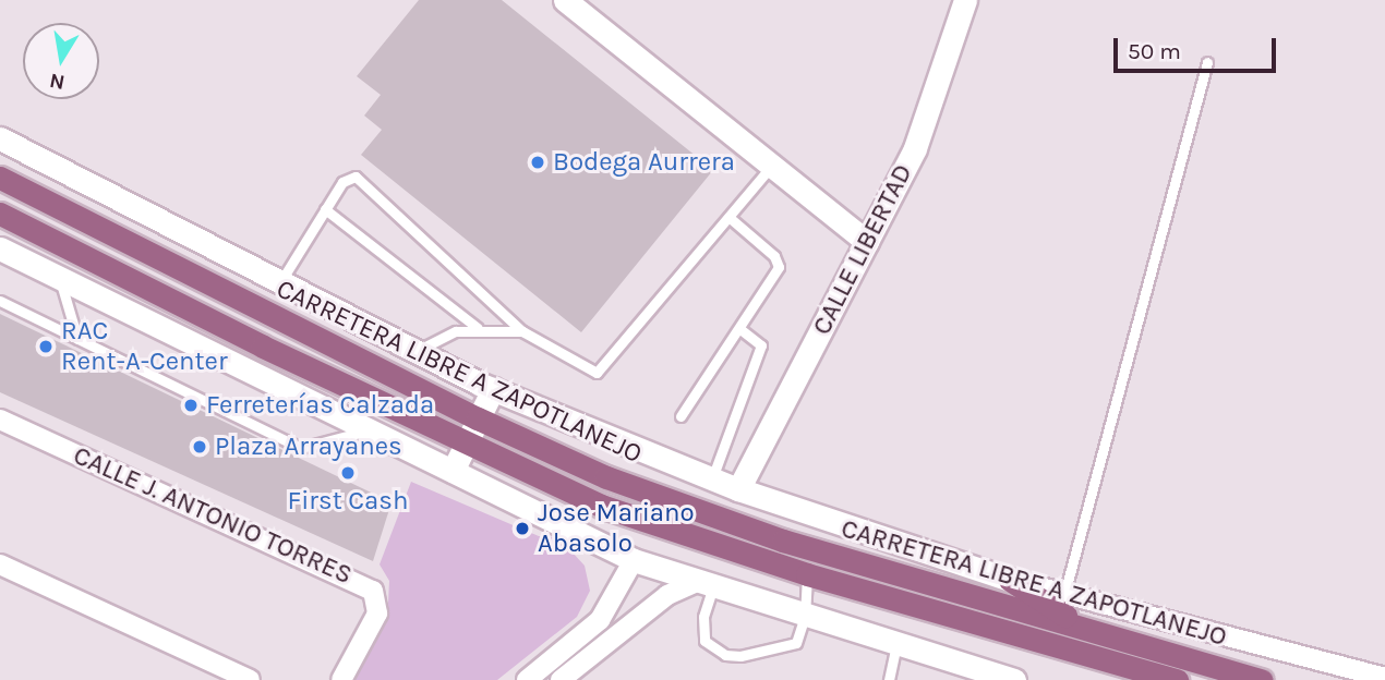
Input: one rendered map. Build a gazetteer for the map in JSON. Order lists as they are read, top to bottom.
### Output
{
  "streets": {
    "main road": ["CARRETERA LIBRE A ZAPOTLANEJO"],
    "street": ["CALLE LIBERTAD", "CALLE J. ANTONIO TORRES"]
  },
  "crossings": [
    ["CALLE LIBERTAD", "CARRETERA LIBRE A ZAPOTLANEJO"]
  ],
  "places": [
    "Bodega Aurrera",
    "RAC Rent-A-Center",
    "Ferreterías Calzada",
    "Plaza Arrayanes",
    "First Cash",
    "Jose Mariano Abasolo"
  ],
  "scale_bar": "50 m",
  "north": "bottom"
}
